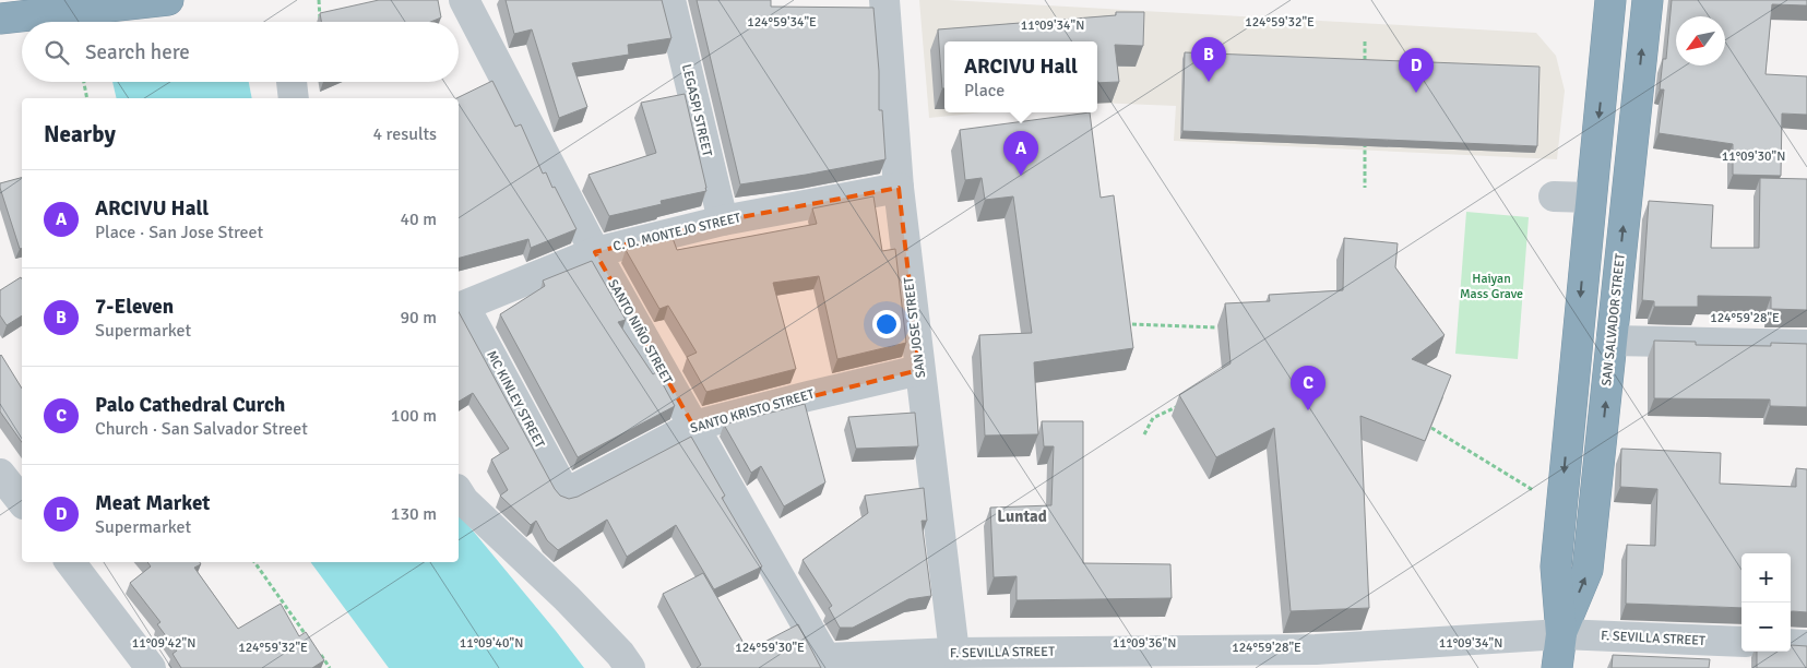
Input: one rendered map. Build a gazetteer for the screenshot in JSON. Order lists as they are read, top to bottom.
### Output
{
  "streets": {
    "highway": ["SAN SALVADOR STREET"],
    "street": [
      "LEGASPI STREET",
      "C. D. MONTEJO STREET",
      "SAN JOSE STREET",
      "SANTO NIÑO STREET",
      "MC KINLEY STREET",
      "SANTO KRISTO STREET",
      "F. SEVILLA STREET"
    ]
  },
  "crossings": [
    ["LEGASPI STREET", "C. D. MONTEJO STREET"],
    ["C. D. MONTEJO STREET", "SAN JOSE STREET"],
    ["C. D. MONTEJO STREET", "SANTO NIÑO STREET"],
    ["C. D. MONTEJO STREET", "MC KINLEY STREET"],
    ["SAN SALVADOR STREET", "F. SEVILLA STREET"],
    ["SAN JOSE STREET", "SANTO KRISTO STREET"],
    ["SAN JOSE STREET", "F. SEVILLA STREET"],
    ["SANTO NIÑO STREET", "SANTO KRISTO STREET"],
    ["SANTO NIÑO STREET", "F. SEVILLA STREET"],
    ["MC KINLEY STREET", "SANTO KRISTO STREET"]
  ],
  "districts": ["Luntad"],
  "parks": ["Haiyan Mass Grave"],
  "north": "bottom left",
  "page": {
    "search": "Search here",
    "pins": [
      "B",
      "D",
      "A",
      "C"
    ],
    "popup": ["ARCIVU Hall", "Place"],
    "heading": ["Nearby", "4 results"],
    "list": [
      {
        "mark": "A",
        "name": "ARCIVU Hall",
        "note": "Place · San Jose Street",
        "value": "40 m"
      },
      {
        "mark": "B",
        "name": "7-Eleven",
        "note": "Supermarket",
        "value": "90 m"
      },
      {
        "mark": "C",
        "name": "Palo Cathedral Curch",
        "note": "Church · San Salvador Street",
        "value": "100 m"
      },
      {
        "mark": "D",
        "name": "Meat Market",
        "note": "Supermarket",
        "value": "130 m"
      }
    ],
    "map_buttons": ["+", "−"]
  },
  "coordinates": [
    "124°59'34\"E",
    "124°59'32\"E",
    "11°09'34\"N",
    "11°09'30\"N",
    "124°59'28\"E",
    "11°09'42\"N",
    "11°09'40\"N",
    "11°09'36\"N",
    "124°59'30\"E"
  ]
}
